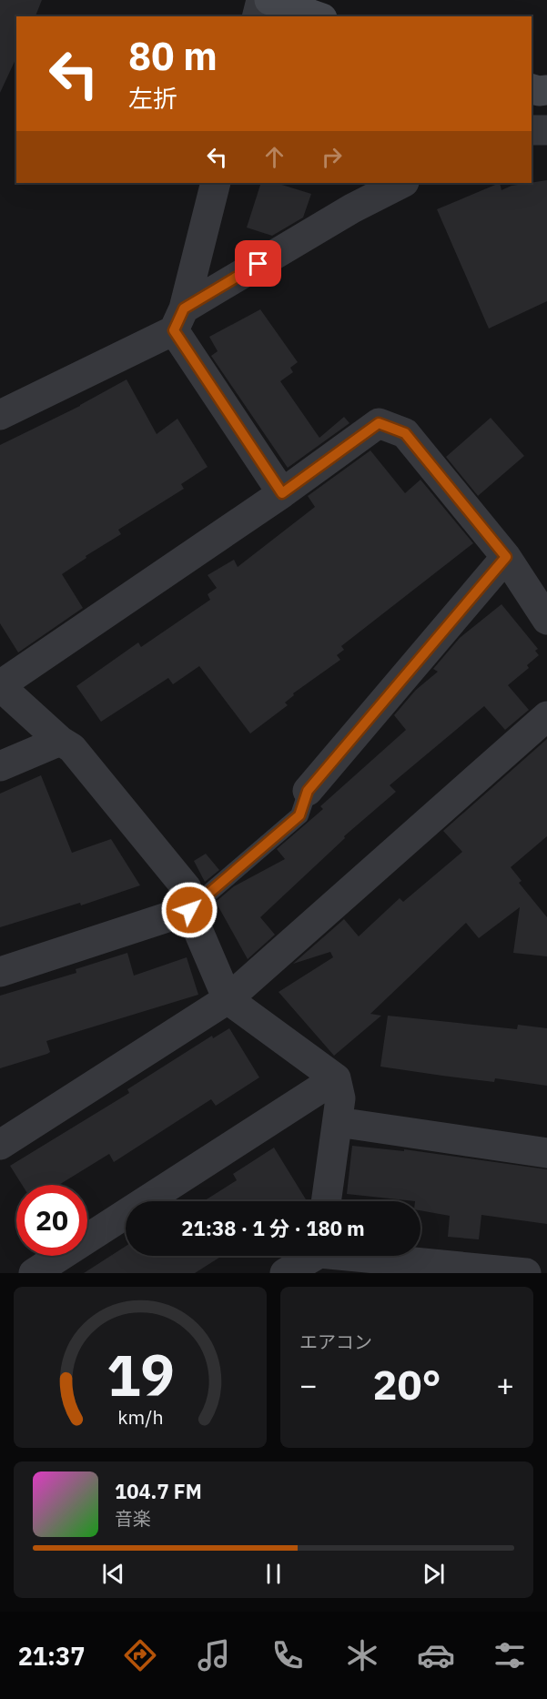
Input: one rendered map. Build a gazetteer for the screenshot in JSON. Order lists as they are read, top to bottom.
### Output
{
  "page": {
    "turn": ["80 m", "左折"],
    "limit": "20",
    "trip": "21:38 · 1 分 · 180 m",
    "tile": "エアコン",
    "heat": ["−", "20°", "+"],
    "song": ["104.7 FM", "音楽"],
    "tabs": "21:37",
    "gauge": ["19", "km/h"]
  }
}
